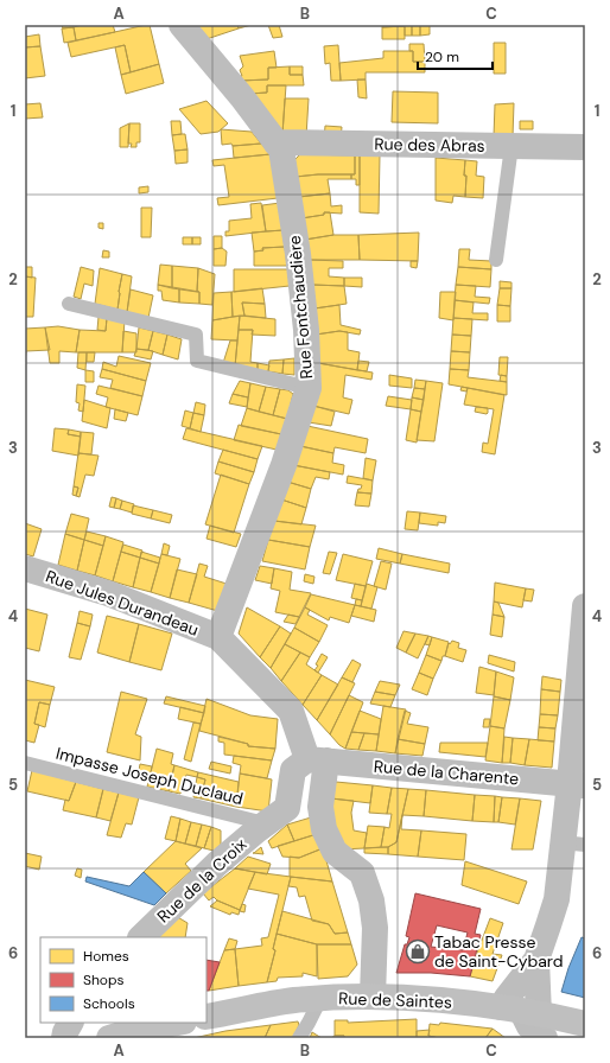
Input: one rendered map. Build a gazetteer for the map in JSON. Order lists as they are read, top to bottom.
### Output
{
  "streets": {
    "main road": ["Rue de Saintes"],
    "street": [
      "Rue des Abras",
      "Rue Fontchaudière",
      "Rue Jules Durandeau",
      "Rue de la Charente",
      "Rue de la Croix"
    ],
    "lane": ["Impasse Joseph Duclaud"]
  },
  "crossings": [
    ["Rue des Abras", "Rue Fontchaudière"],
    ["Rue Fontchaudière", "Rue Jules Durandeau"],
    ["Impasse Joseph Duclaud", "Rue de la Croix"]
  ],
  "places": {
    "shop": ["Tabac Presse de Saint-Cybard"]
  },
  "legend": ["Homes", "Shops", "Schools"],
  "scale_bar": "20 m",
  "grid": {
    "columns": ["A", "B", "C"],
    "rows": [
      "1",
      "2",
      "3",
      "4",
      "5",
      "6"
    ]
  }
}
